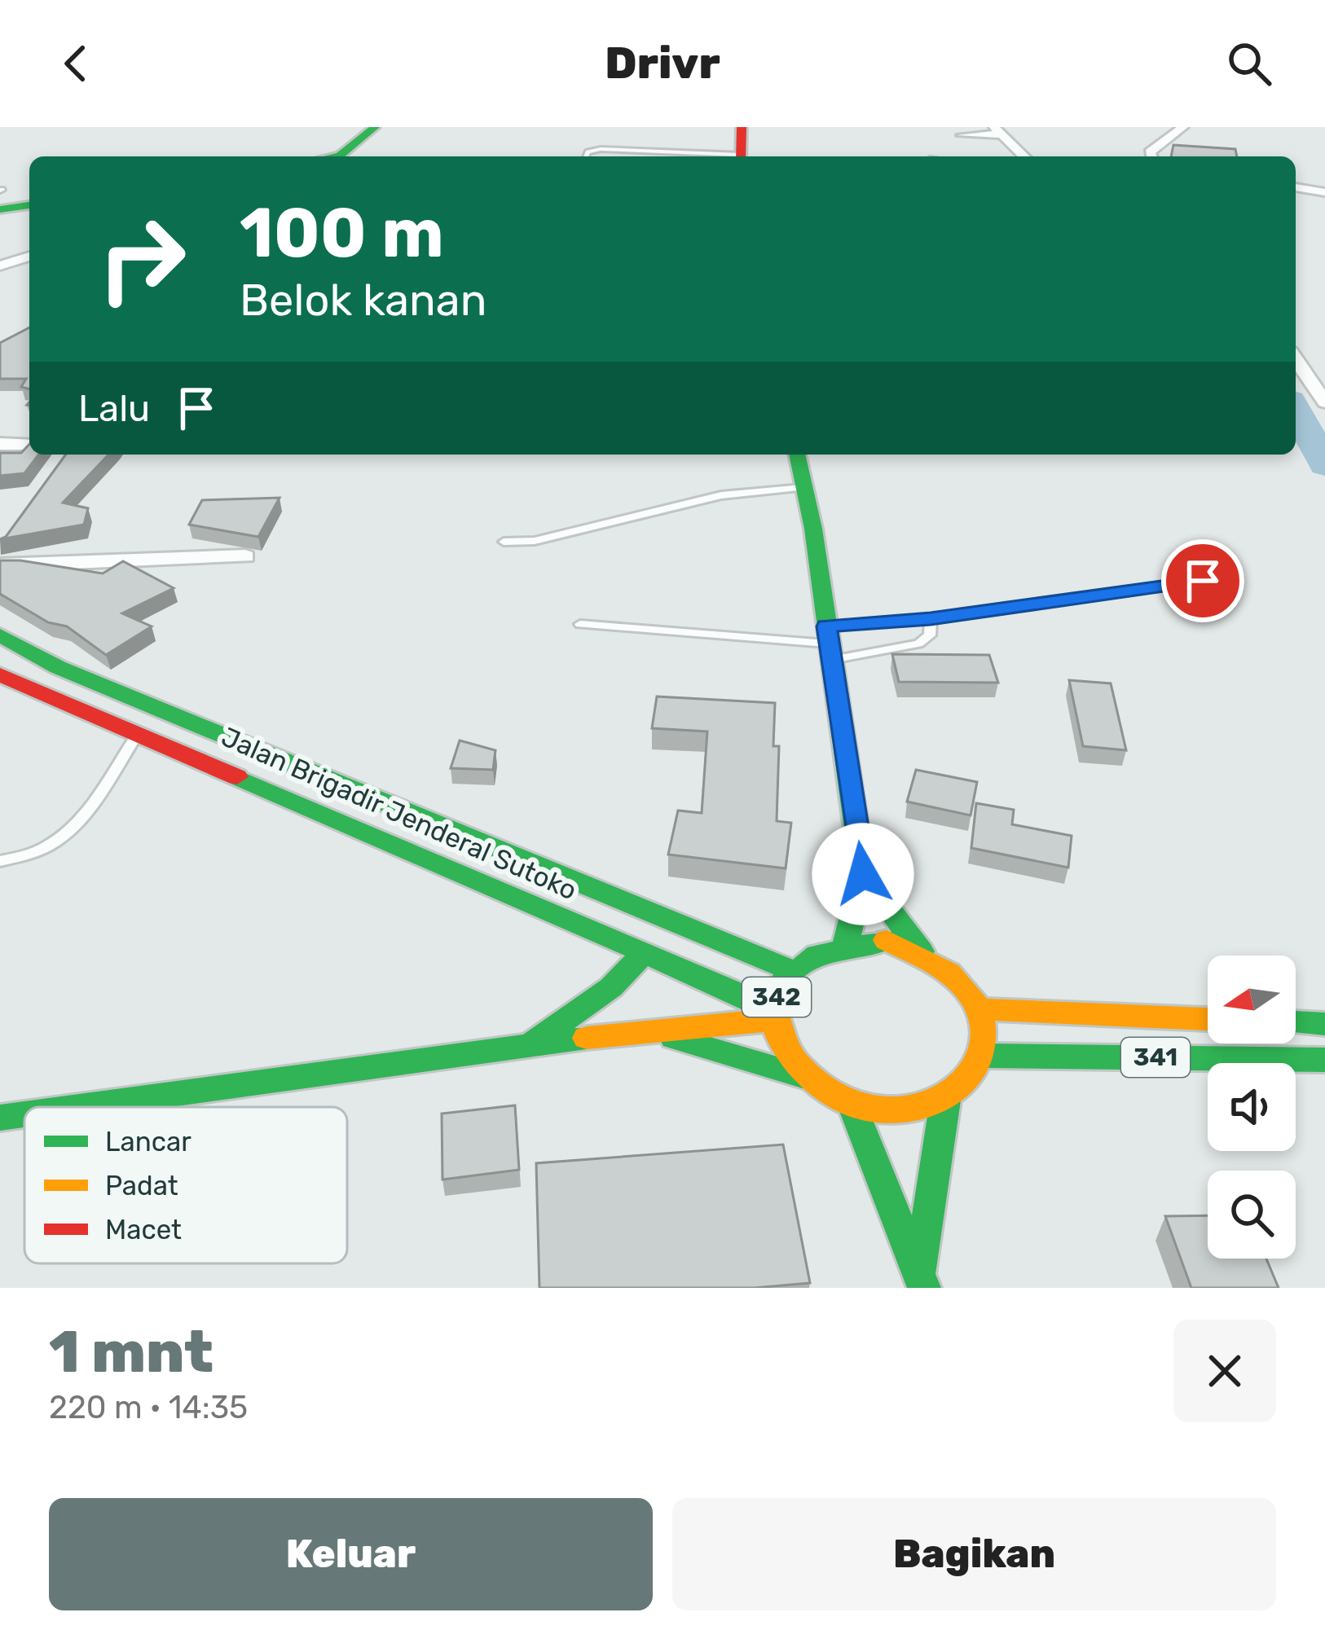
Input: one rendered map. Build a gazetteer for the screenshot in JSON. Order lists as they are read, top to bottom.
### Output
{
  "streets": {
    "main road": ["Jalan Brigadir Jenderal Sutoko", "342", "341"]
  },
  "crossings": [
    ["Jalan Brigadir Jenderal Sutoko", "342"],
    ["Jalan Brigadir Jenderal Sutoko", "341"],
    ["342", "341"]
  ],
  "legend": ["Lancar", "Padat", "Macet"],
  "north": "left",
  "page": {
    "header": "Drivr",
    "turn": ["100 m", "Belok kanan"],
    "then": "Lalu",
    "heading": ["1 mnt", "220 m · 14:35"],
    "buttons": ["Keluar", "Bagikan"]
  }
}
